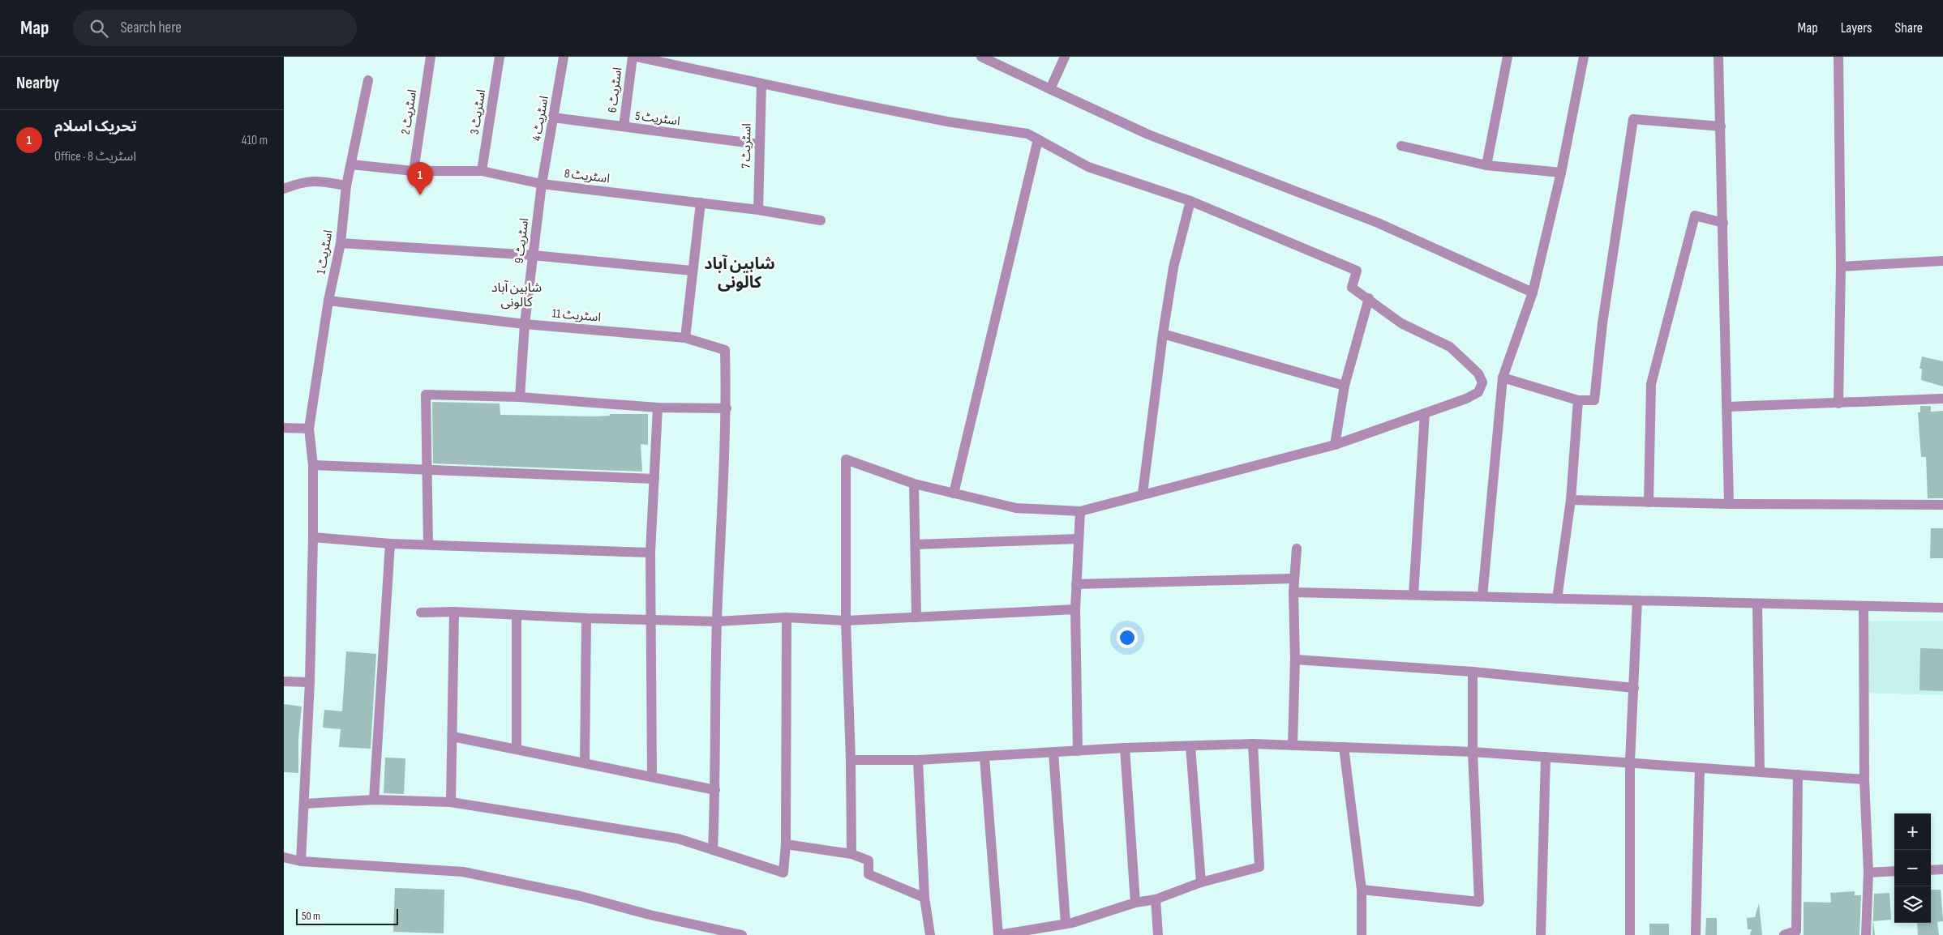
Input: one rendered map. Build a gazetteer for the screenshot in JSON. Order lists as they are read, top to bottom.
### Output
{
  "streets": {
    "street": [
      "اسٹریٹ 6",
      "اسٹریٹ 2",
      "اسٹریٹ 3",
      "اسٹریٹ 4",
      "اسٹریٹ 5",
      "اسٹریٹ 7",
      "اسٹریٹ 8",
      "اسٹریٹ 9",
      "اسٹریٹ 1",
      "اسٹریٹ 11"
    ]
  },
  "crossings": [
    ["اسٹریٹ 6", "اسٹریٹ 5"],
    ["اسٹریٹ 2", "اسٹریٹ 8"],
    ["اسٹریٹ 3", "اسٹریٹ 8"],
    ["اسٹریٹ 4", "اسٹریٹ 5"],
    ["اسٹریٹ 4", "اسٹریٹ 8"],
    ["اسٹریٹ 4", "اسٹریٹ 9"],
    ["اسٹریٹ 5", "اسٹریٹ 7"],
    ["اسٹریٹ 7", "اسٹریٹ 8"],
    ["اسٹریٹ 8", "اسٹریٹ 9"],
    ["اسٹریٹ 8", "اسٹریٹ 1"],
    ["اسٹریٹ 9", "اسٹریٹ 11"],
    ["اسٹریٹ 1", "اسٹریٹ 11"]
  ],
  "districts": ["شاہین آباد کالونی", "شاہین آباد کالونی"],
  "scale_bar": "50 m",
  "page": {
    "header": "Map",
    "search": "Search here",
    "nav": ["Map", "Layers", "Share"],
    "heading": "Nearby",
    "list": [
      {
        "mark": "1",
        "name": "تحریک اسلام",
        "note": "Office · اسٹریٹ 8",
        "value": "410 m"
      }
    ],
    "pins": "1",
    "map_buttons": ["+", "−"],
    "scale": "50 m"
  }
}
